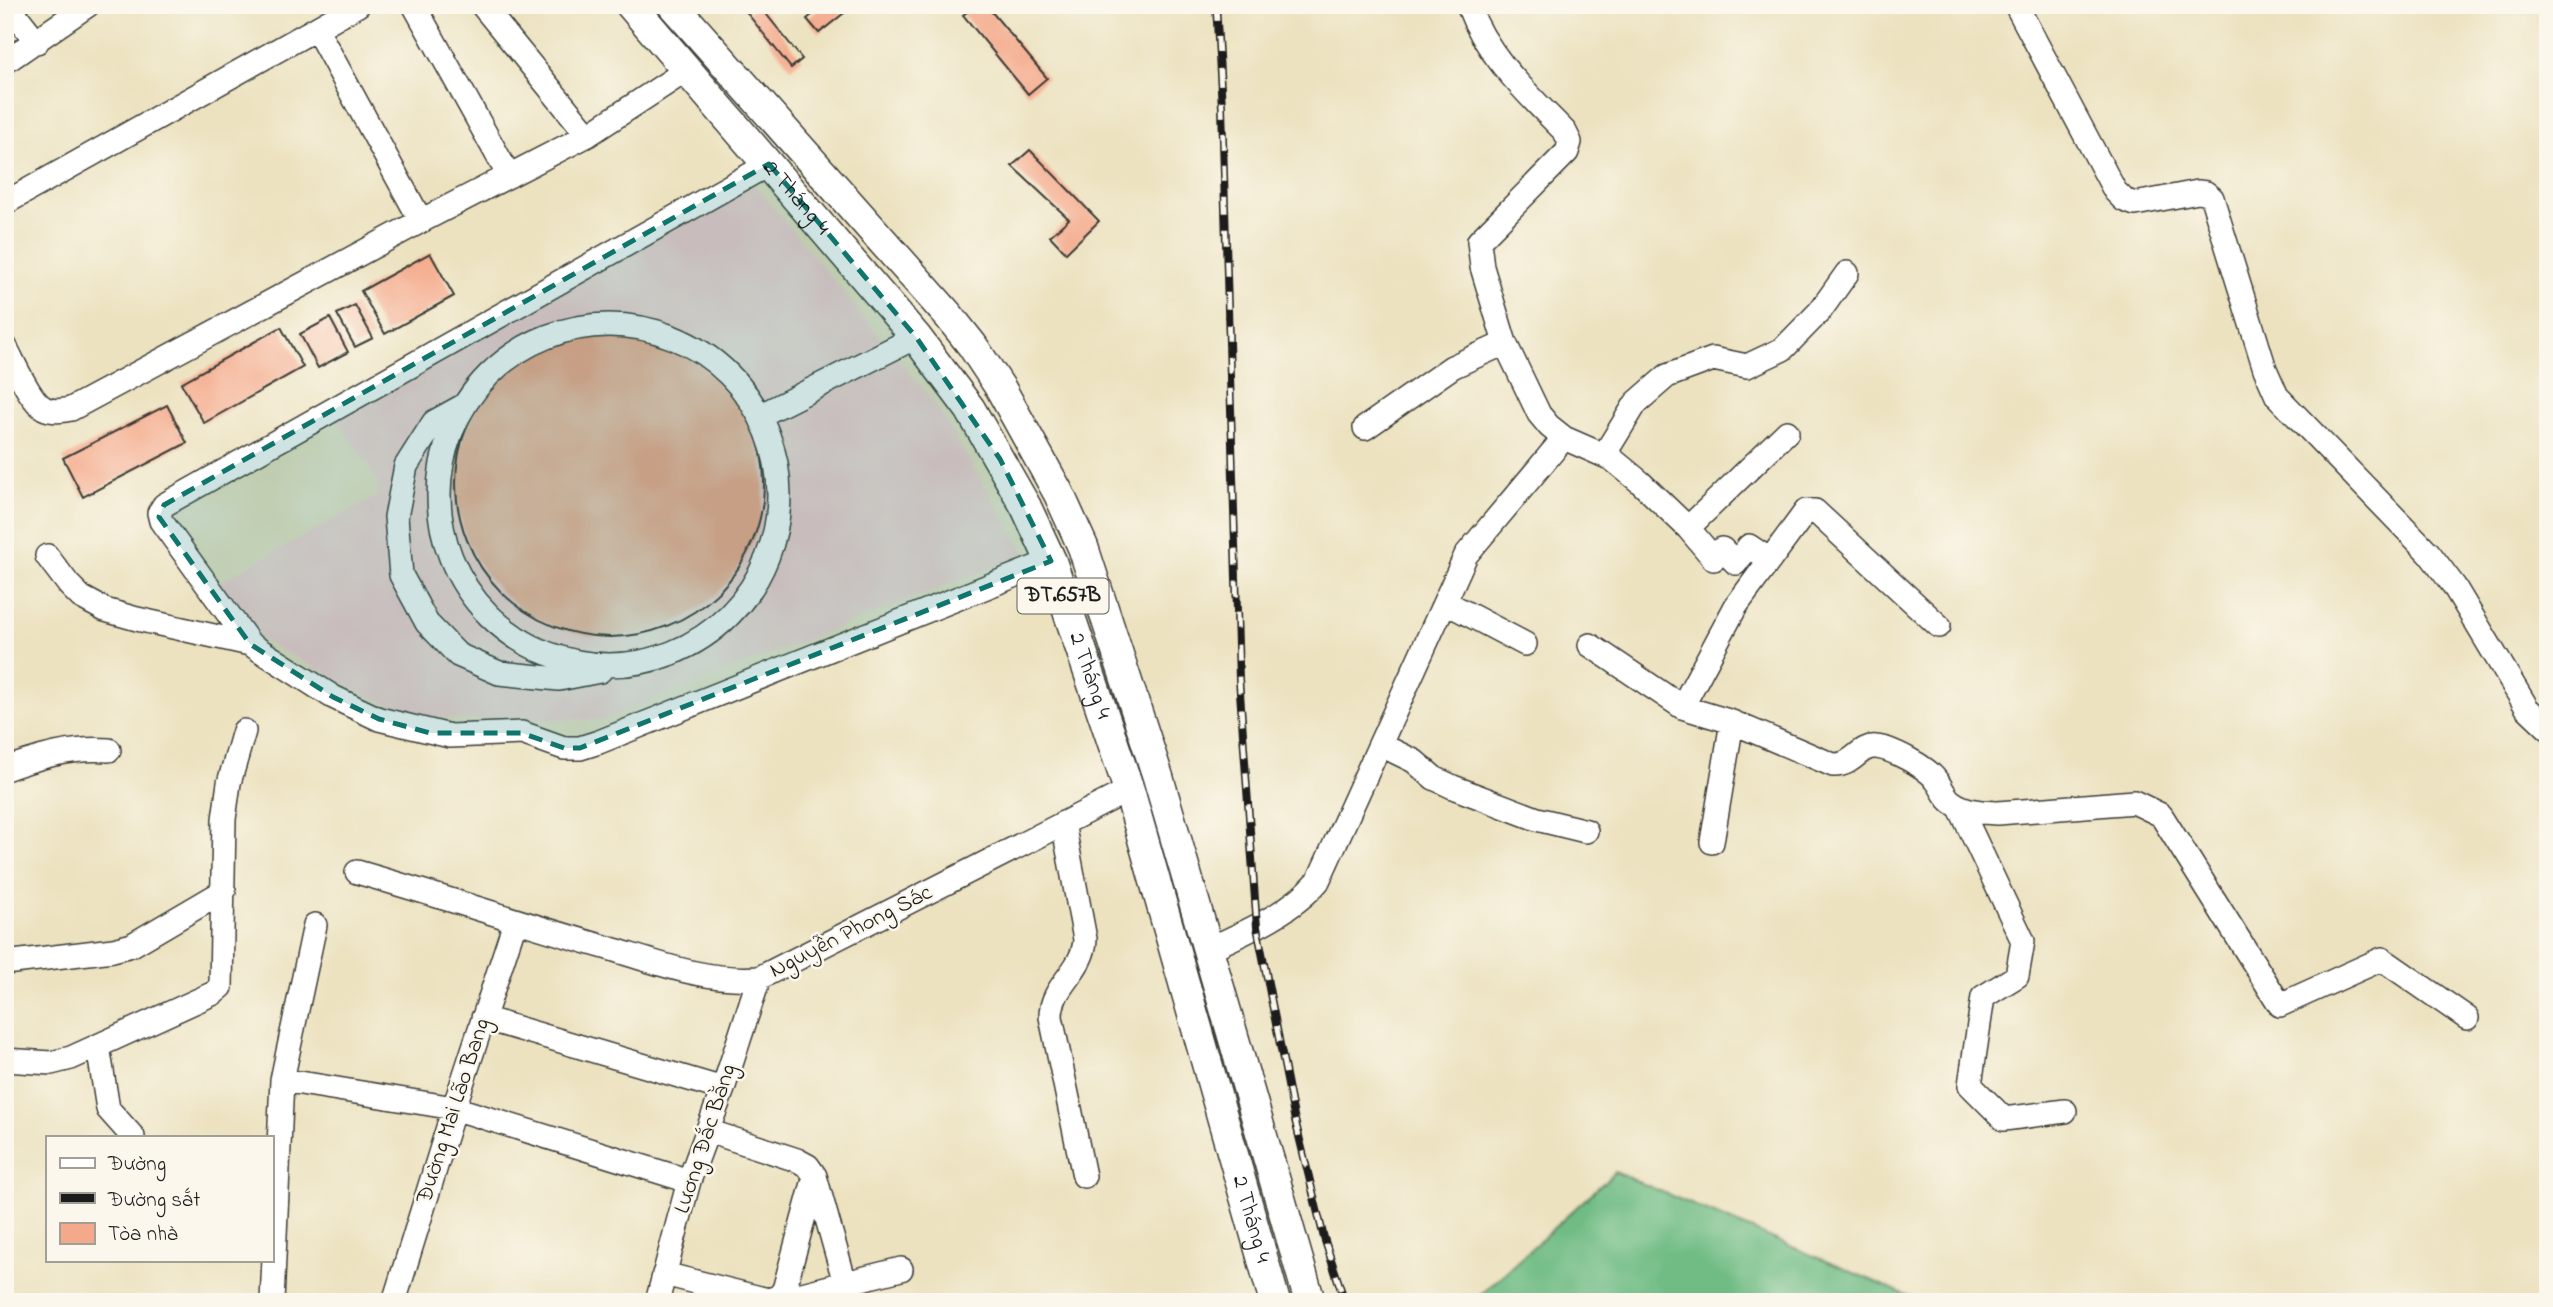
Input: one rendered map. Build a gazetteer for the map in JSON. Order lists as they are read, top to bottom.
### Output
{
  "streets": {
    "main road": ["2 Tháng 4", "ĐT.657B"],
    "street": ["Nguyễn Phong Sác", "Đường Mai Lão Bang", "Lương Đắc Bằng"]
  },
  "crossings": [
    ["2 Tháng 4", "Nguyễn Phong Sác"],
    ["Nguyễn Phong Sác", "Đường Mai Lão Bang"],
    ["Nguyễn Phong Sác", "Lương Đắc Bằng"]
  ],
  "legend": ["Đường", "Đường sắt", "Tòa nhà"]
}
